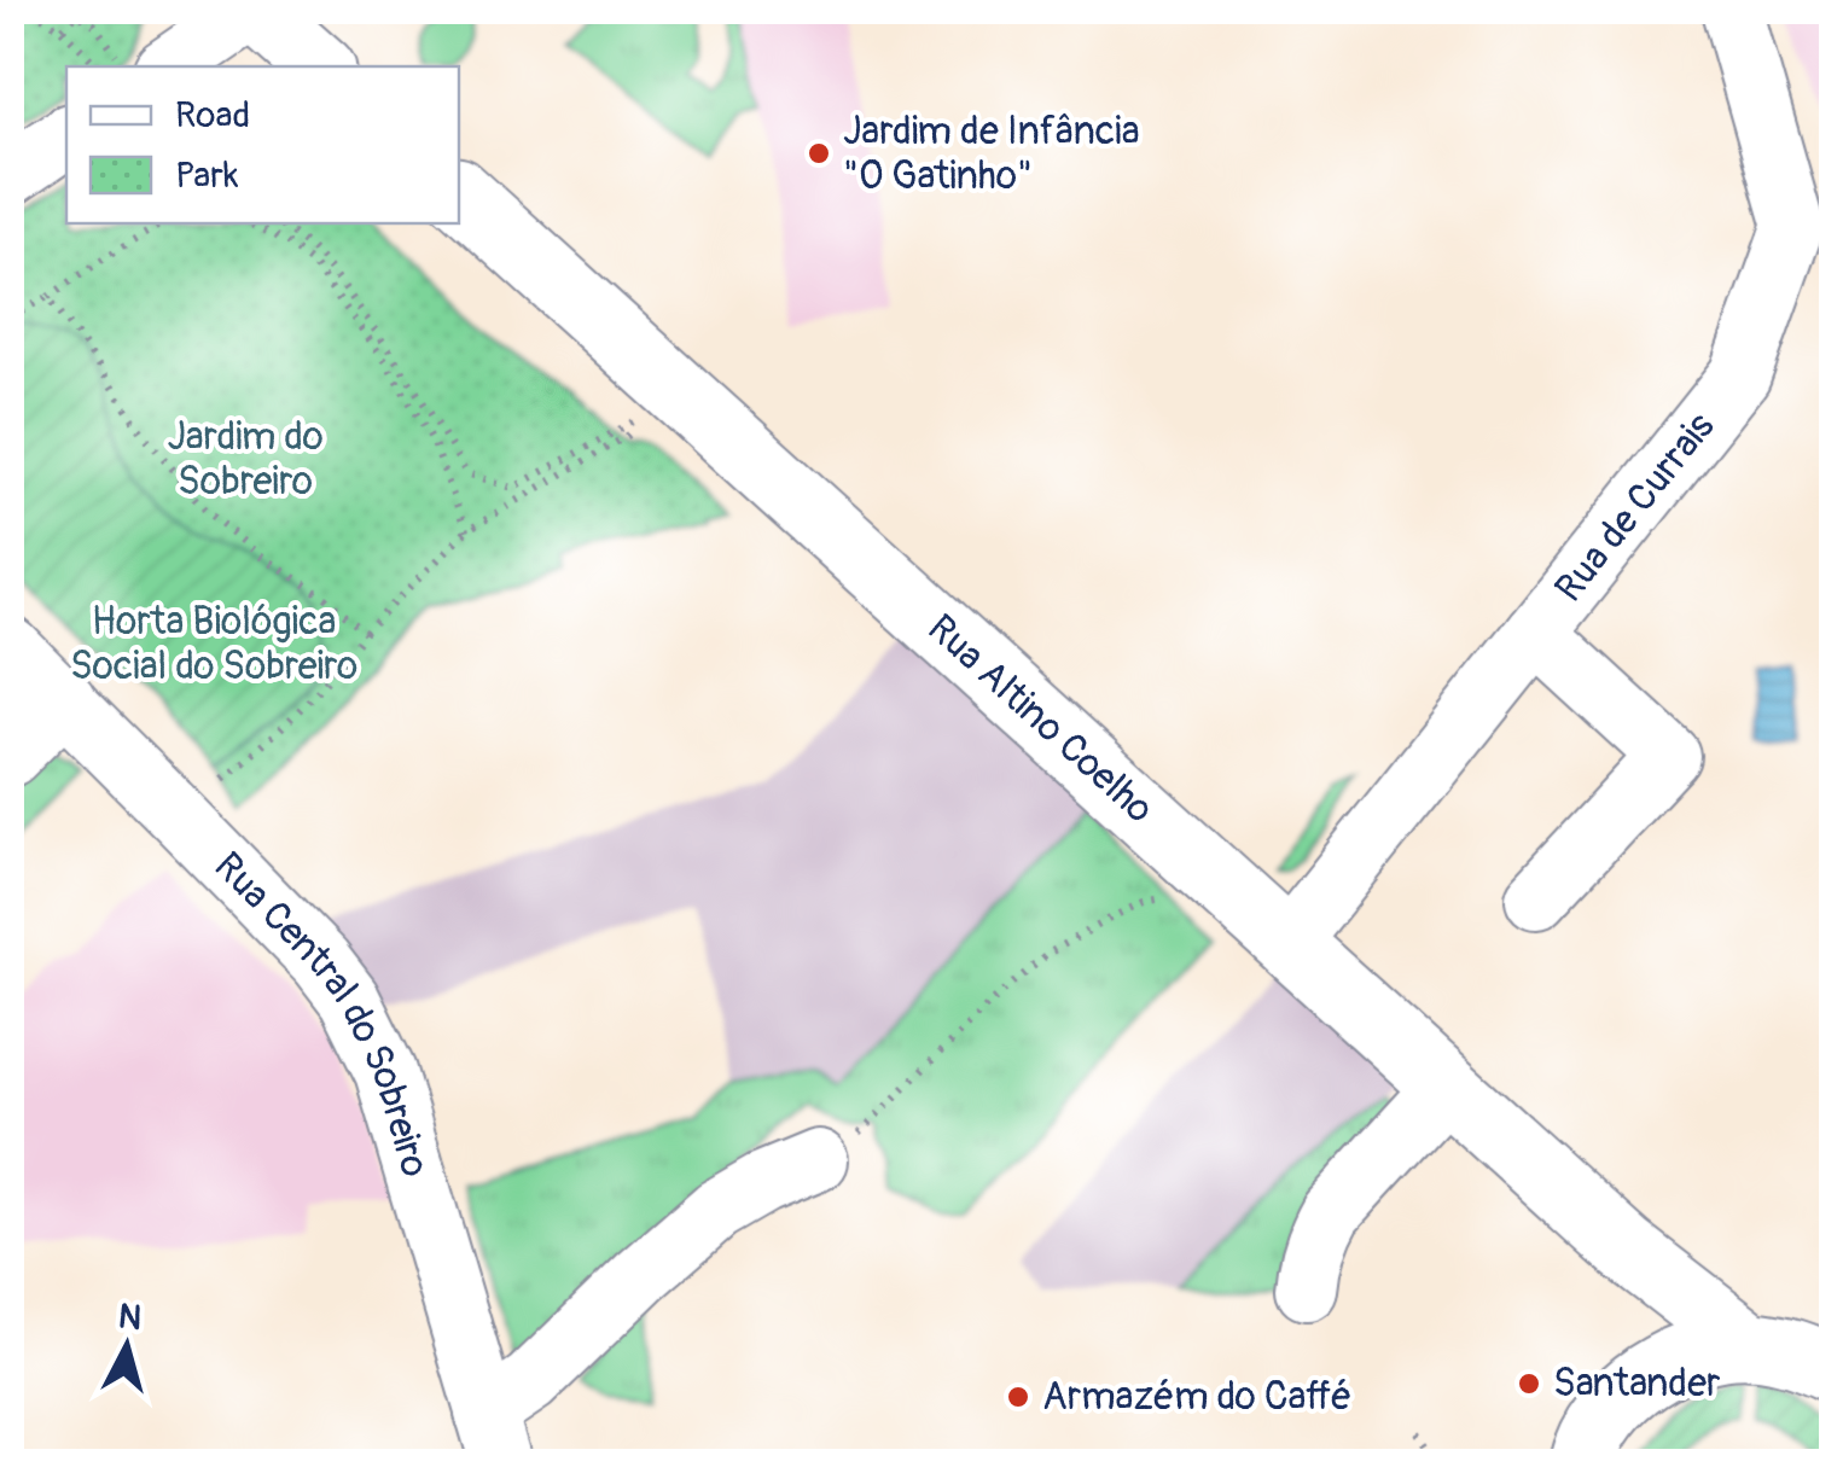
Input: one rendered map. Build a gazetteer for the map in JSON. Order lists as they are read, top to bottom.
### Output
{
  "streets": {
    "main road": ["Rua Altino Coelho"],
    "street": ["Rua de Currais", "Rua Central do Sobreiro"]
  },
  "crossings": [
    ["Rua de Currais", "Rua Altino Coelho"]
  ],
  "parks": ["Jardim do Sobreiro", "Horta Biológica Social do Sobreiro"],
  "places": ["Jardim de Infância \"O Gatinho\"", "Santander", "Armazém do Caffé"],
  "legend": ["Road", "Park"],
  "north": "top"
}
